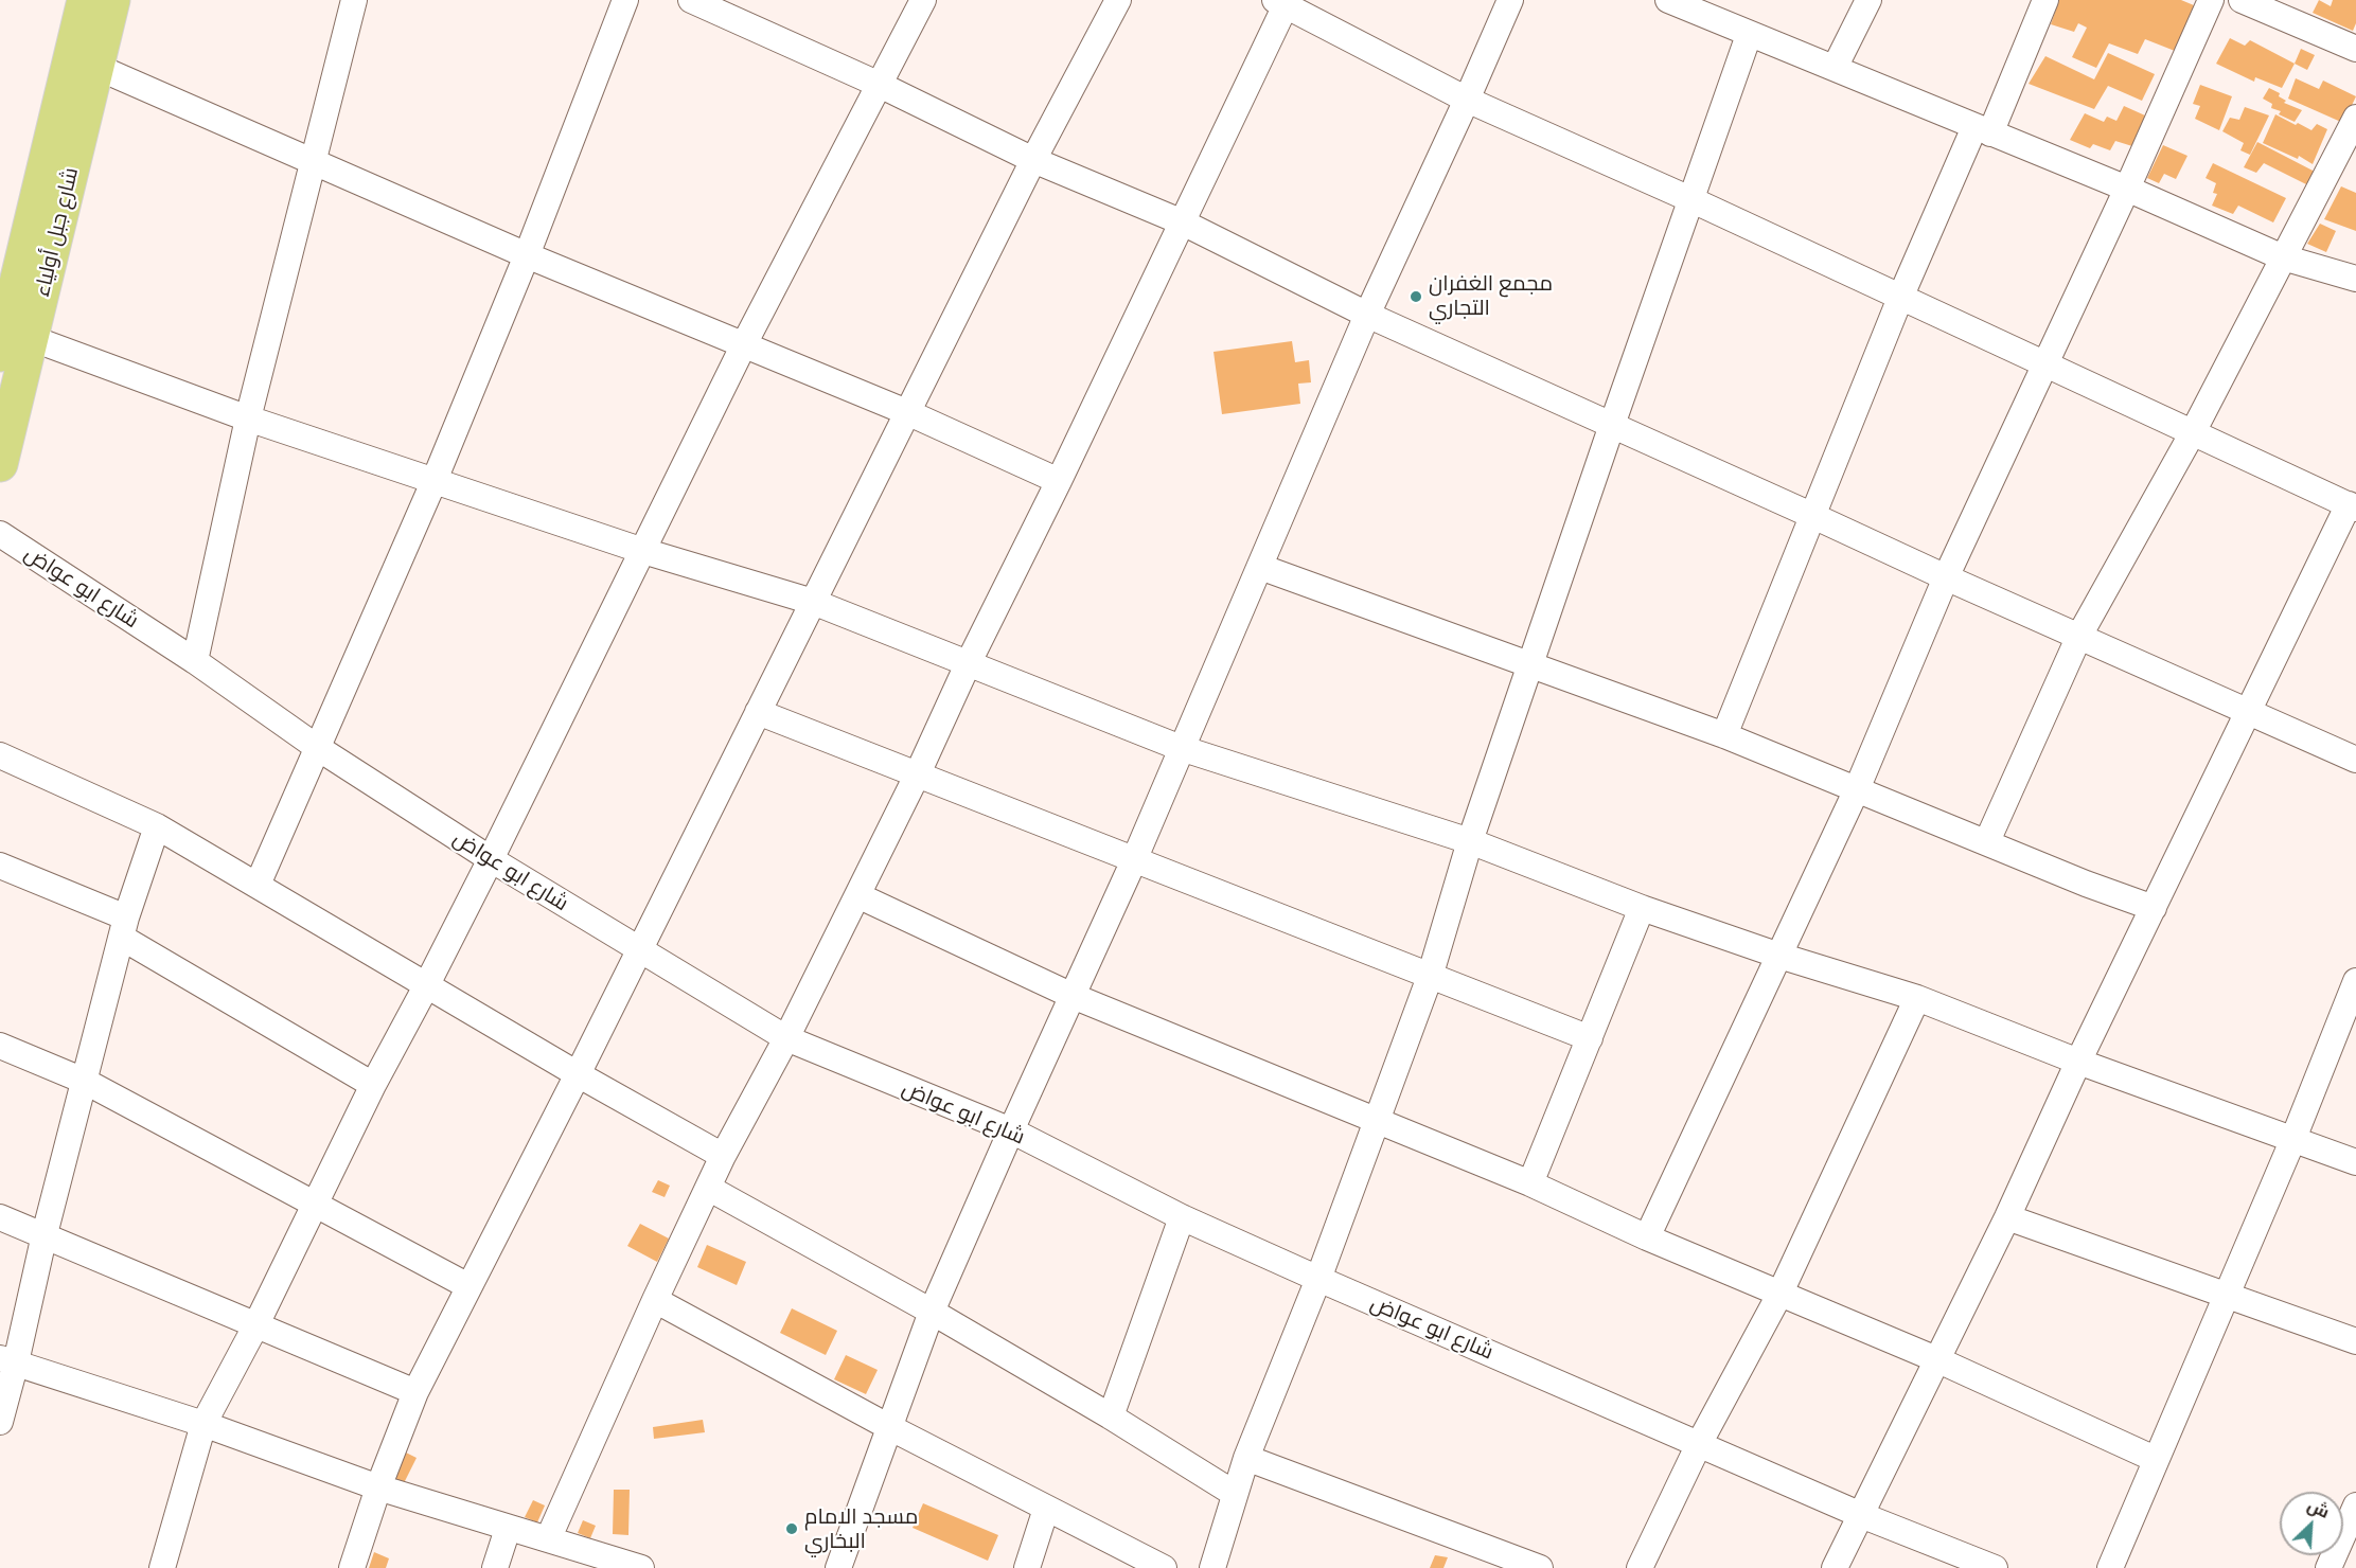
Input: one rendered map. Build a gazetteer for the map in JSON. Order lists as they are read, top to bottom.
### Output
{
  "streets": {
    "main road": ["شارع جبل أولياء"],
    "street": ["شارع ابو عواض"]
  },
  "places": ["مجمع الغفران التجاري", "مسجد الامام البخاري"],
  "north": "top right"
}
